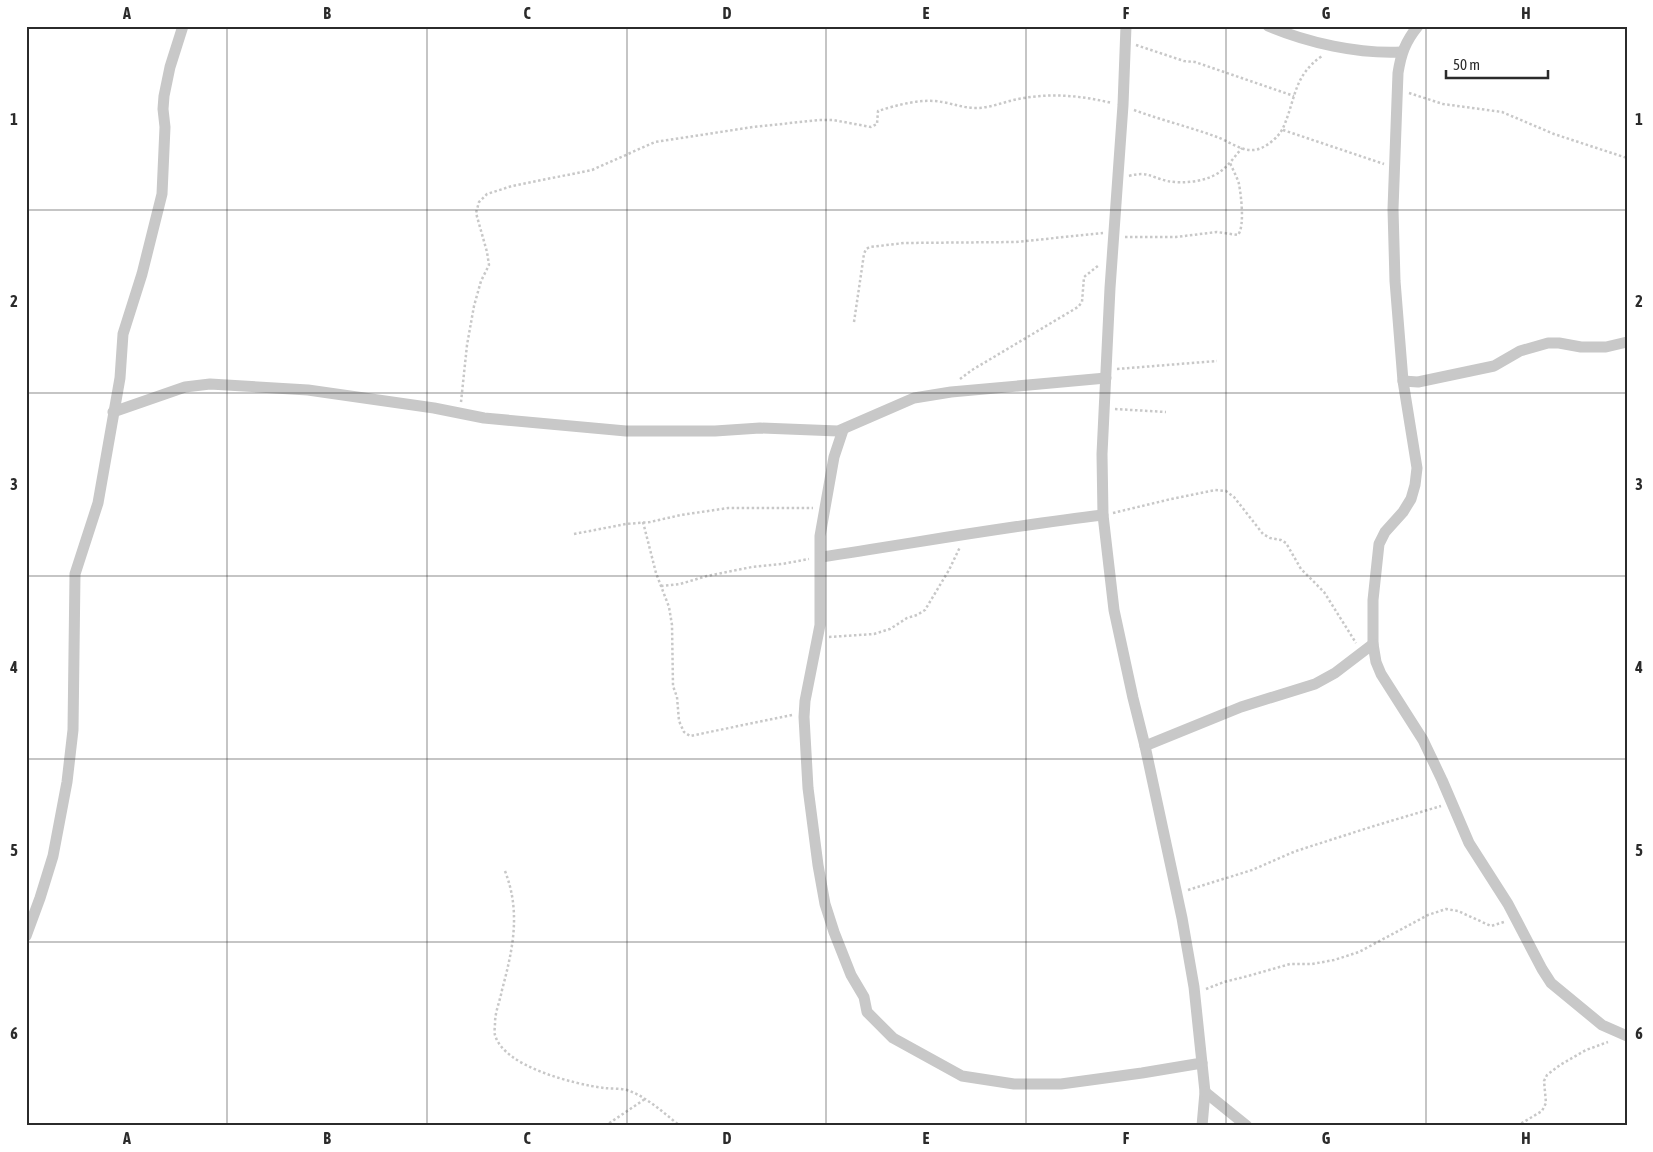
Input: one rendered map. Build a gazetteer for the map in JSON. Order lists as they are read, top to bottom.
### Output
{
  "scale_bar": "50 m",
  "grid": {
    "columns": [
      "A",
      "B",
      "C",
      "D",
      "E",
      "F",
      "G",
      "H"
    ],
    "rows": [
      "1",
      "2",
      "3",
      "4",
      "5",
      "6"
    ]
  }
}
